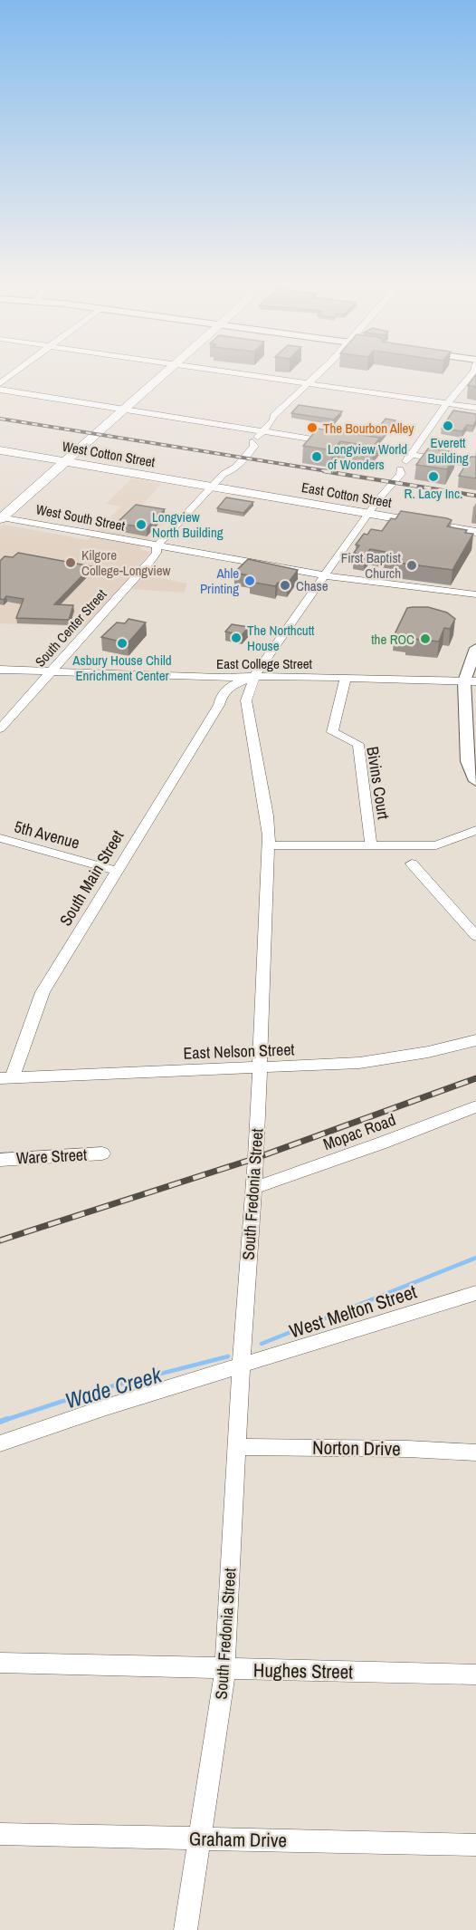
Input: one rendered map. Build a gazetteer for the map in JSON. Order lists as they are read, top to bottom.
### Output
{
  "streets": {
    "main road": ["West Cotton Street", "East Cotton Street"],
    "street": [
      "West South Street",
      "South Center Street",
      "East College Street",
      "Bivins Court",
      "5th Avenue",
      "South Main Street",
      "East Nelson Street",
      "Mopac Road",
      "Ware Street",
      "South Fredonia Street",
      "West Melton Street",
      "Norton Drive",
      "Hughes Street",
      "Graham Drive"
    ]
  },
  "crossings": [
    ["West Cotton Street", "East Cotton Street"],
    ["West Cotton Street", "South Center Street"],
    ["East Cotton Street", "South Center Street"],
    ["West South Street", "South Center Street"],
    ["South Center Street", "East College Street"],
    ["East College Street", "Bivins Court"],
    ["East College Street", "South Main Street"],
    ["5th Avenue", "South Main Street"],
    ["South Main Street", "East Nelson Street"],
    ["East Nelson Street", "South Fredonia Street"],
    ["Mopac Road", "South Fredonia Street"],
    ["South Fredonia Street", "West Melton Street"],
    ["South Fredonia Street", "Norton Drive"],
    ["South Fredonia Street", "Hughes Street"],
    ["South Fredonia Street", "Graham Drive"]
  ],
  "water": ["Wade Creek"],
  "places": [
    "Everett Building",
    "The Bourbon Alley",
    "Longview World of Wonders",
    "R. Lacy Inc.",
    "Longview North Building",
    "Kilgore College-Longview",
    "First Baptist Church",
    "Ahle Printing",
    "Chase",
    "The Northcutt House",
    "the ROC",
    "Asbury House Child Enrichment Center"
  ]
}
